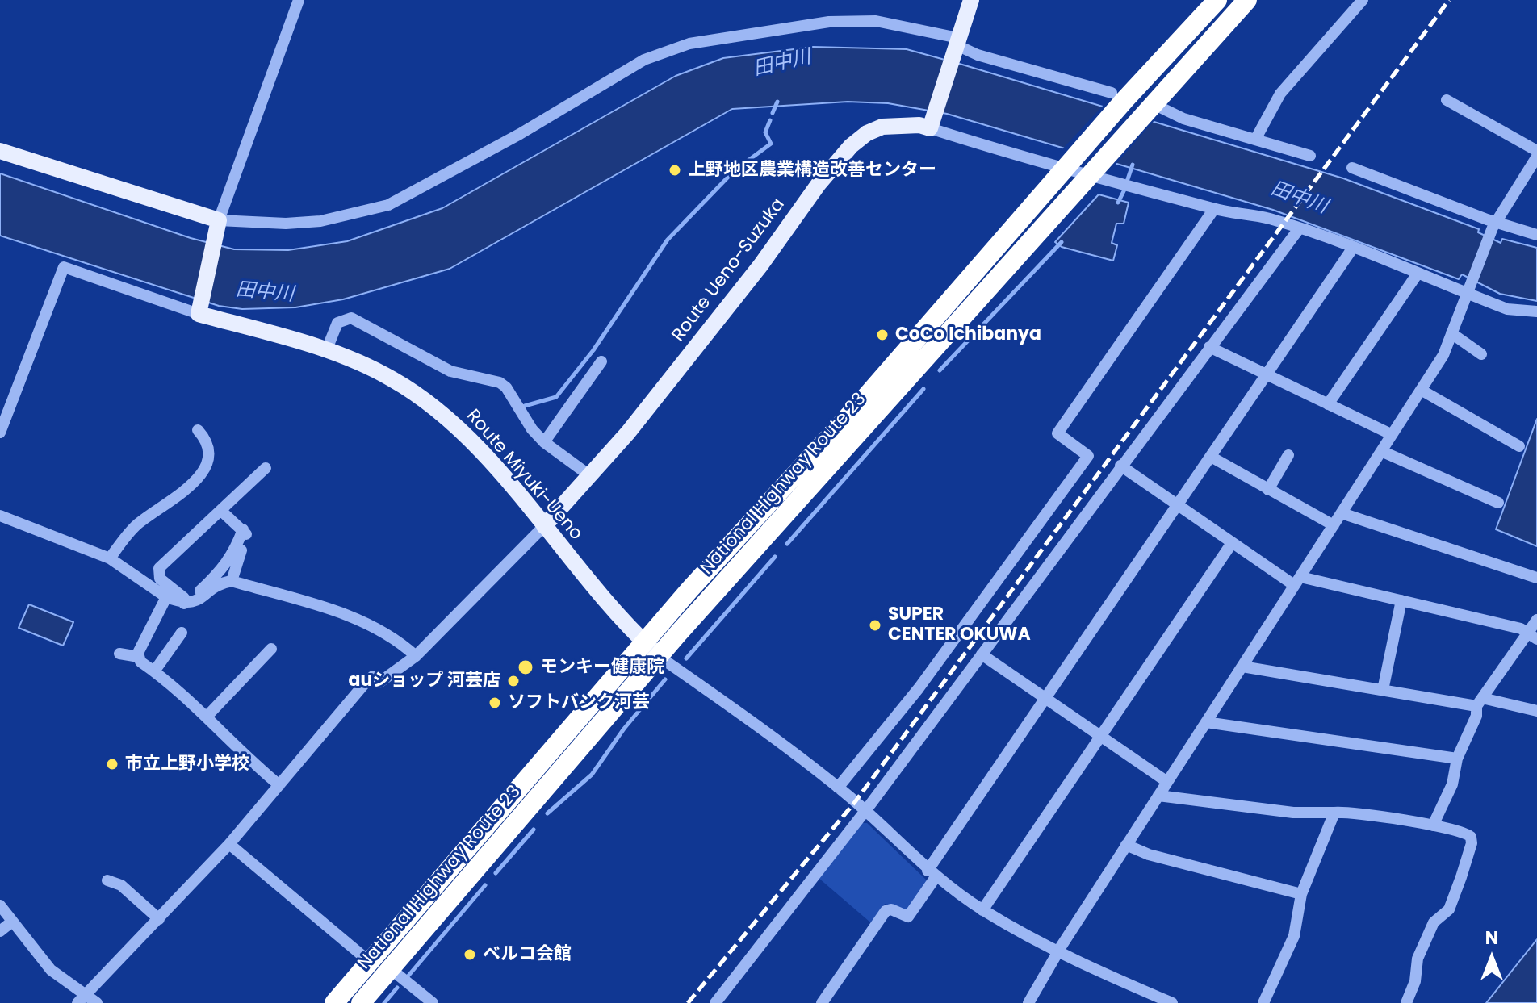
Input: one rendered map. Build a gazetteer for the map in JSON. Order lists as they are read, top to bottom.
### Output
{
  "streets": {
    "highway": ["National Highway Route 23"],
    "main road": ["Route Ueno-Suzuka", "Route Miyuki-Ueno"]
  },
  "crossings": [
    ["Route Ueno-Suzuka", "Route Miyuki-Ueno"],
    ["Route Miyuki-Ueno", "National Highway Route 23"]
  ],
  "water": ["田中川"],
  "places": [
    "上野地区農業構造改善センター",
    "CoCo Ichibanya",
    "SUPER CENTER OKUWA",
    "モンキー健康院",
    "auショップ 河芸店",
    "ソフトバンク河芸",
    "市立上野小学校",
    "ベルコ会館"
  ],
  "north": "top"
}
